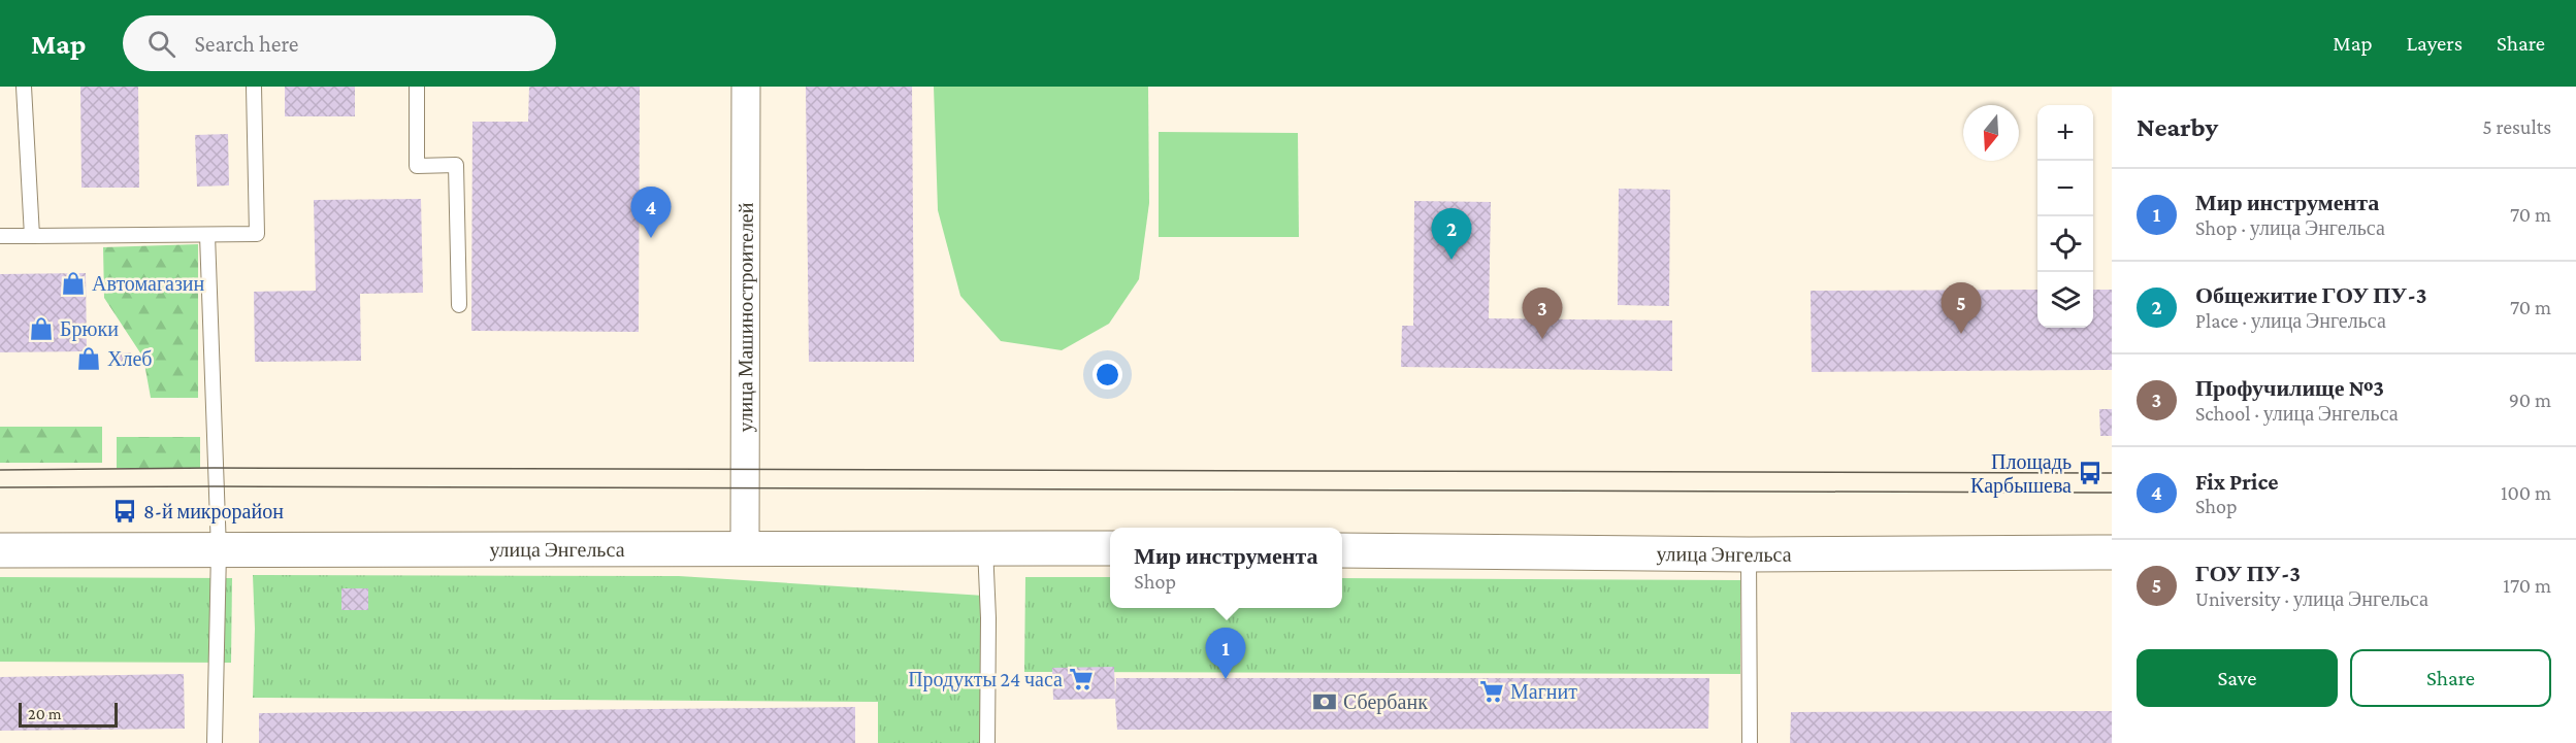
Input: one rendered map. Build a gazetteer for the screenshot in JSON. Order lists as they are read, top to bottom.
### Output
{
  "streets": {
    "main road": ["улица Энгельса"],
    "street": ["улица Машиностроителей"]
  },
  "crossings": [
    ["улица Машиностроителей", "улица Энгельса"]
  ],
  "places": {
    "shop": ["Автомагазин", "Брюки", "Хлеб"],
    "bus stop": ["Площадь Карбышева", "8-й микрорайон"],
    "supermarket": ["Продукты 24 часа", "Магнит"],
    "bank": ["Сбербанк"]
  },
  "scale_bar": "20 m",
  "north": "bottom",
  "page": {
    "header": "Map",
    "search": "Search here",
    "nav": ["Map", "Layers", "Share"],
    "heading": ["Nearby", "5 results"],
    "map_buttons": ["+", "−"],
    "list": [
      {
        "mark": "1",
        "name": "Мир инструмента",
        "note": "Shop · улица Энгельса",
        "value": "70 m"
      },
      {
        "mark": "2",
        "name": "Общежитие ГОУ ПУ-3",
        "note": "Place · улица Энгельса",
        "value": "70 m"
      },
      {
        "mark": "3",
        "name": "Профучилище №3",
        "note": "School · улица Энгельса",
        "value": "90 m"
      },
      {
        "mark": "4",
        "name": "Fix Price",
        "note": "Shop",
        "value": "100 m"
      },
      {
        "mark": "5",
        "name": "ГОУ ПУ-3",
        "note": "University · улица Энгельса",
        "value": "170 m"
      }
    ],
    "pins": [
      "4",
      "2",
      "5",
      "3",
      "1"
    ],
    "popup": ["Мир инструмента", "Shop"],
    "buttons": ["Save", "Share"],
    "scale": "20 m"
  }
}
